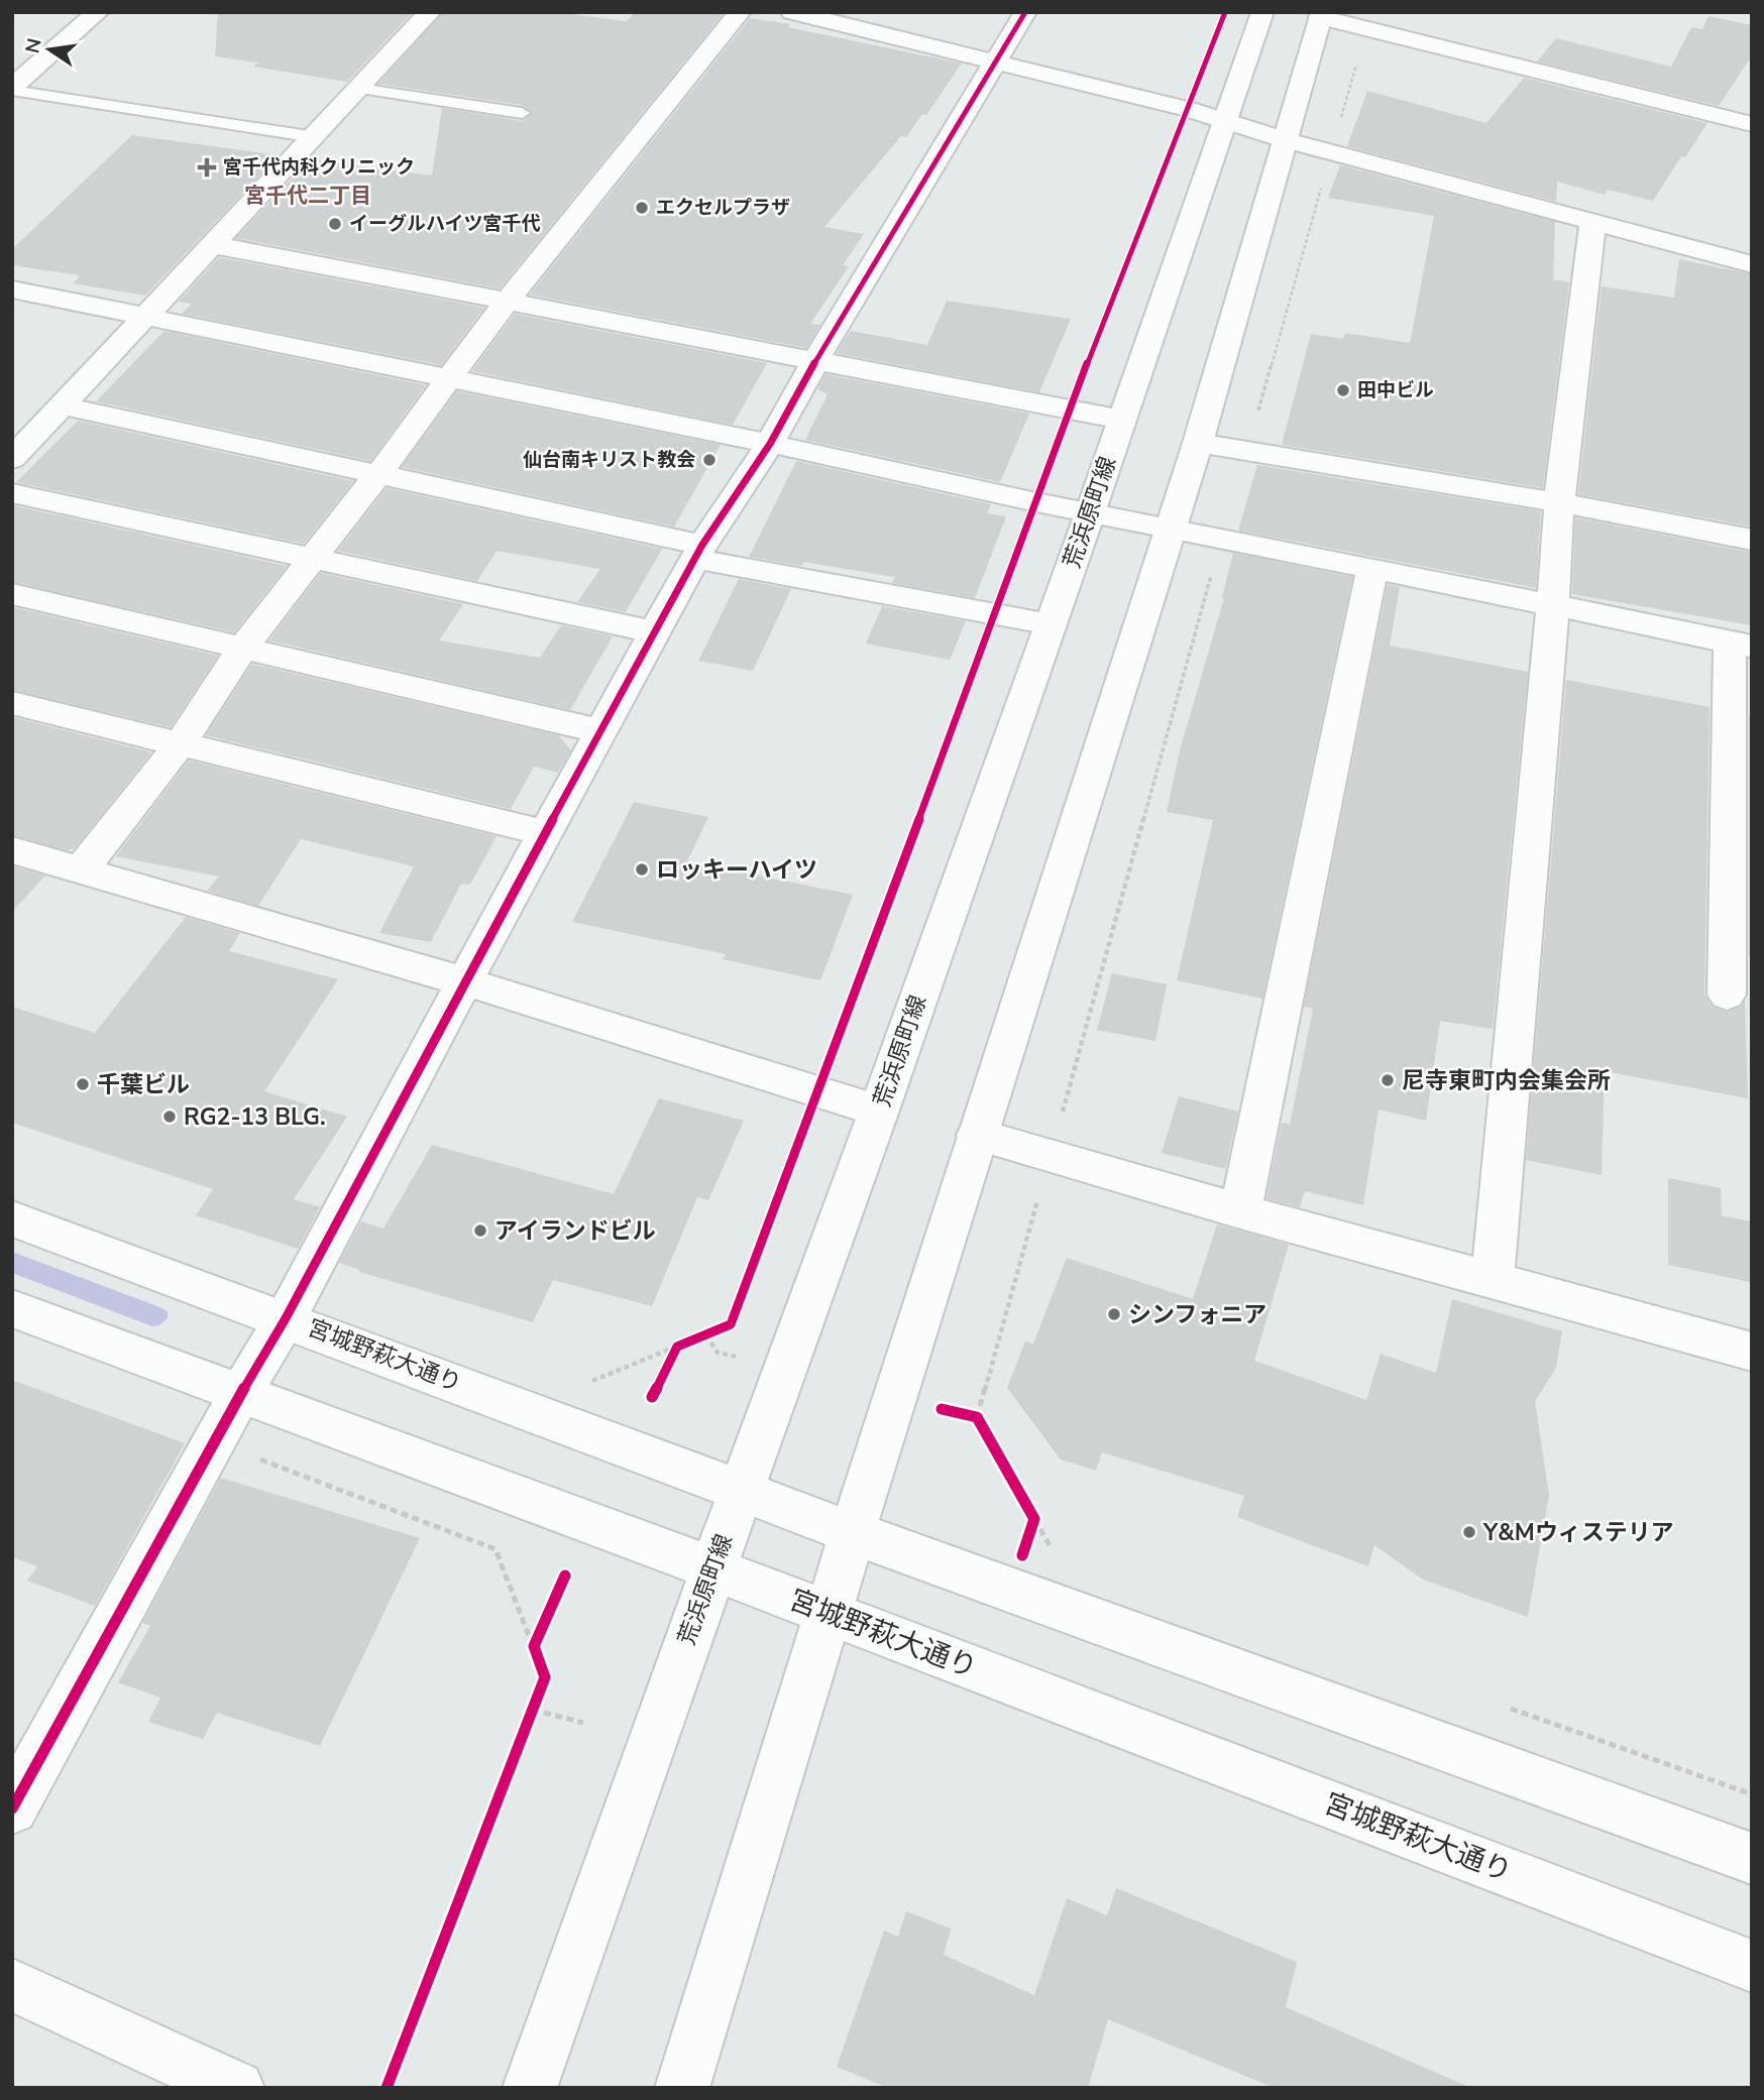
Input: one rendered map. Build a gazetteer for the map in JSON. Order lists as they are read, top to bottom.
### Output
{
  "streets": {
    "street": ["荒浜原町線", "宮城野萩大通り"]
  },
  "crossings": [
    ["荒浜原町線", "宮城野萩大通り"]
  ],
  "districts": ["宮千代二丁目"],
  "places": {
    "health": ["宮千代内科クリニック"],
    "other": [
      "エクセルプラザ",
      "イーグルハイツ宮千代",
      "田中ビル",
      "仙台南キリスト教会",
      "ロッキーハイツ",
      "尼寺東町内会集会所",
      "千葉ビル",
      "RG2-13 BLG.",
      "アイランドビル",
      "シンフォニア",
      "Y&Mウィステリア"
    ]
  },
  "north": "left"
}
